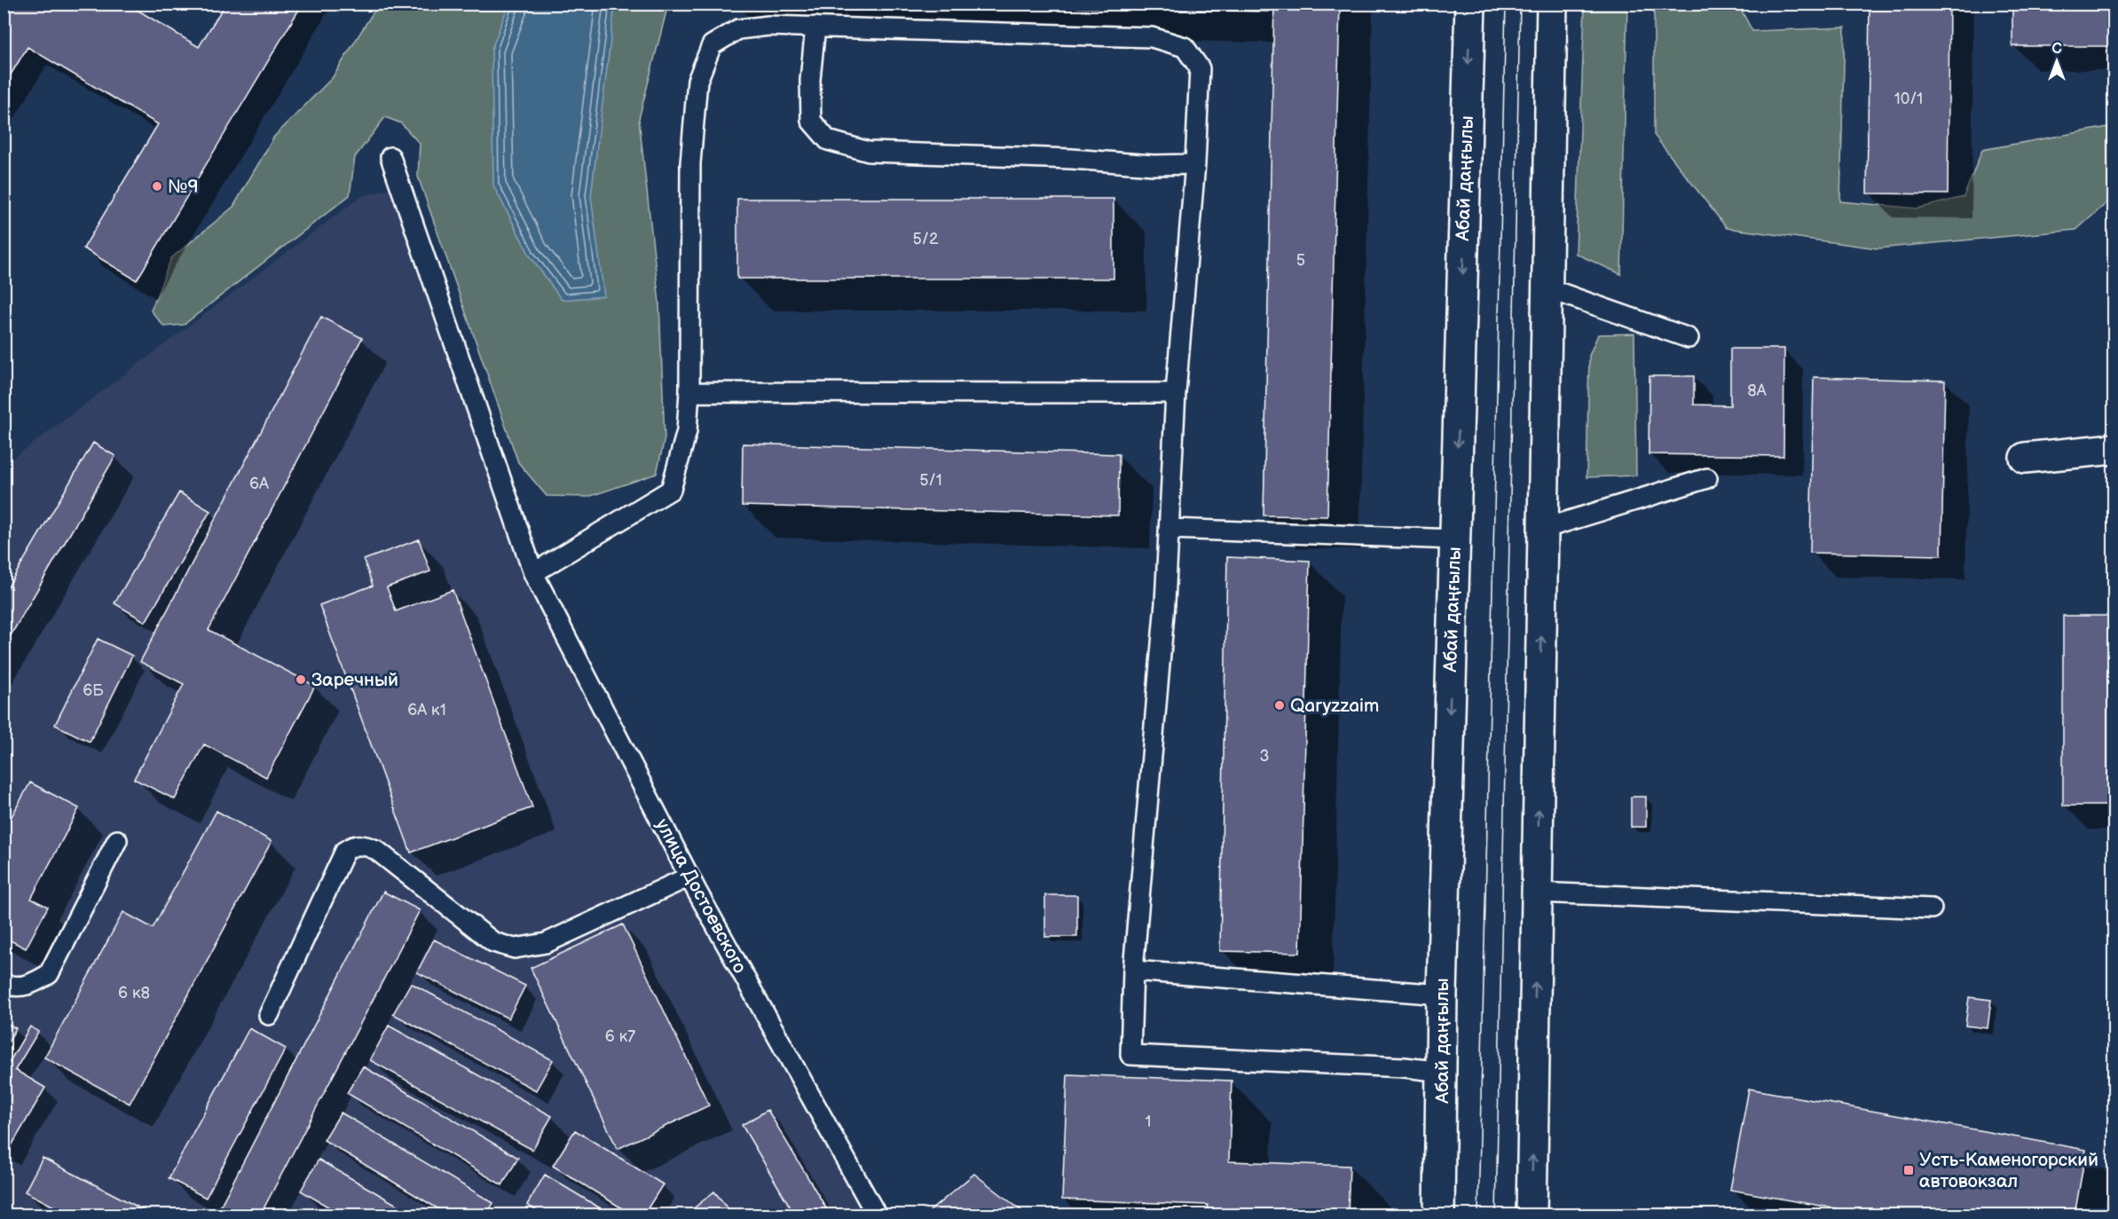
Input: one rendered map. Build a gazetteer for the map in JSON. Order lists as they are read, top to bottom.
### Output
{
  "streets": {
    "main road": ["Абай даңғылы"],
    "lane": ["улица Достоевского"]
  },
  "places": {
    "other": ["№9", "Заречный", "Qaryzzaim"],
    "transit": ["Усть-Каменогорский автовокзал"]
  },
  "house_numbers": [
    "10/1",
    "5/2",
    "5",
    "8А",
    "5/1",
    "6А",
    "6Б",
    "6А к1",
    "3",
    "6 к8",
    "6 к7",
    "1"
  ],
  "north": "top"
}
